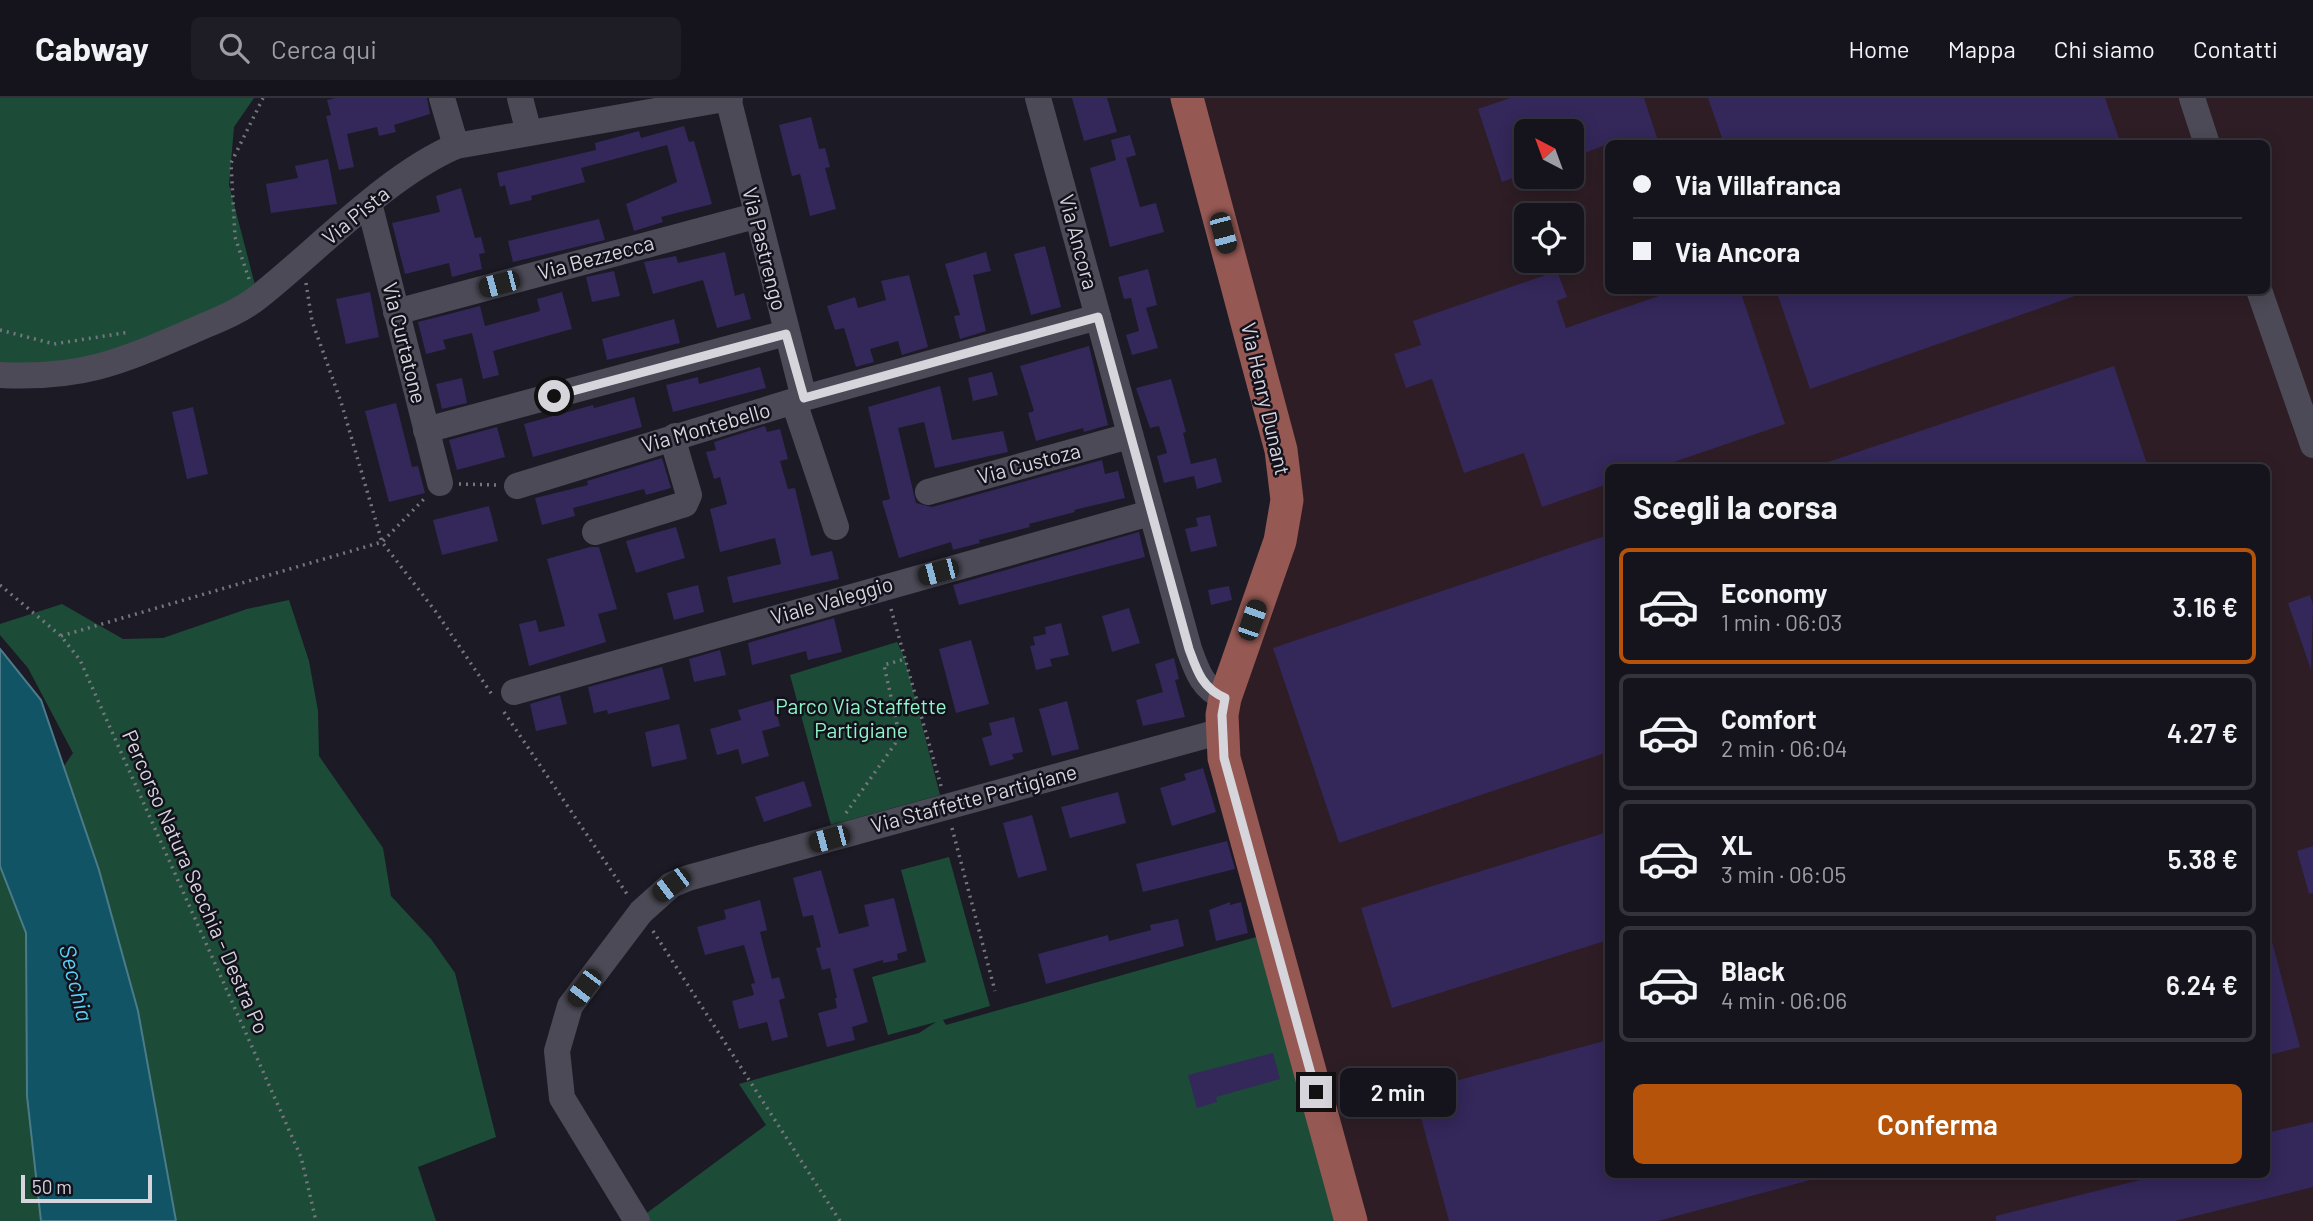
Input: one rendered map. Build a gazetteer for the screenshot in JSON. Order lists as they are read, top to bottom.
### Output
{
  "streets": {
    "main road": ["Via Henry Dunant"],
    "street": [
      "Via Pista",
      "Via Ancora",
      "Via Pastrengo",
      "Via Bezzecca",
      "Via Curtatone",
      "Via Montebello",
      "Via Custoza",
      "Viale Valeggio",
      "Via Staffette Partigiane"
    ],
    "path": ["Percorso Natura Secchia - Destra Po"]
  },
  "crossings": [
    ["Via Pista", "Via Pastrengo"],
    ["Via Pista", "Via Curtatone"],
    ["Via Ancora", "Via Henry Dunant"],
    ["Via Ancora", "Via Montebello"],
    ["Via Ancora", "Via Custoza"],
    ["Via Ancora", "Viale Valeggio"],
    ["Via Pastrengo", "Via Bezzecca"],
    ["Via Pastrengo", "Via Montebello"],
    ["Via Bezzecca", "Via Curtatone"],
    ["Via Henry Dunant", "Via Staffette Partigiane"]
  ],
  "water": ["Secchia"],
  "parks": ["Parco Via Staffette Partigiane"],
  "scale_bar": "50 m",
  "north": "top left",
  "page": {
    "header": "Cabway",
    "search": "Cerca qui",
    "nav": [
      "Home",
      "Mappa",
      "Chi siamo",
      "Contatti"
    ],
    "banner": ["Via Villafranca", "Via Ancora"],
    "heading": "Scegli la corsa",
    "list": [
      {
        "name": "Economy",
        "note": "1 min · 06:03",
        "value": "3.16 €"
      },
      {
        "name": "Comfort",
        "note": "2 min · 06:04",
        "value": "4.27 €"
      },
      {
        "name": "XL",
        "note": "3 min · 06:05",
        "value": "5.38 €"
      },
      {
        "name": "Black",
        "note": "4 min · 06:06",
        "value": "6.24 €"
      }
    ],
    "bubble": "2 min",
    "buttons": "Conferma",
    "scale": "50 m"
  }
}
